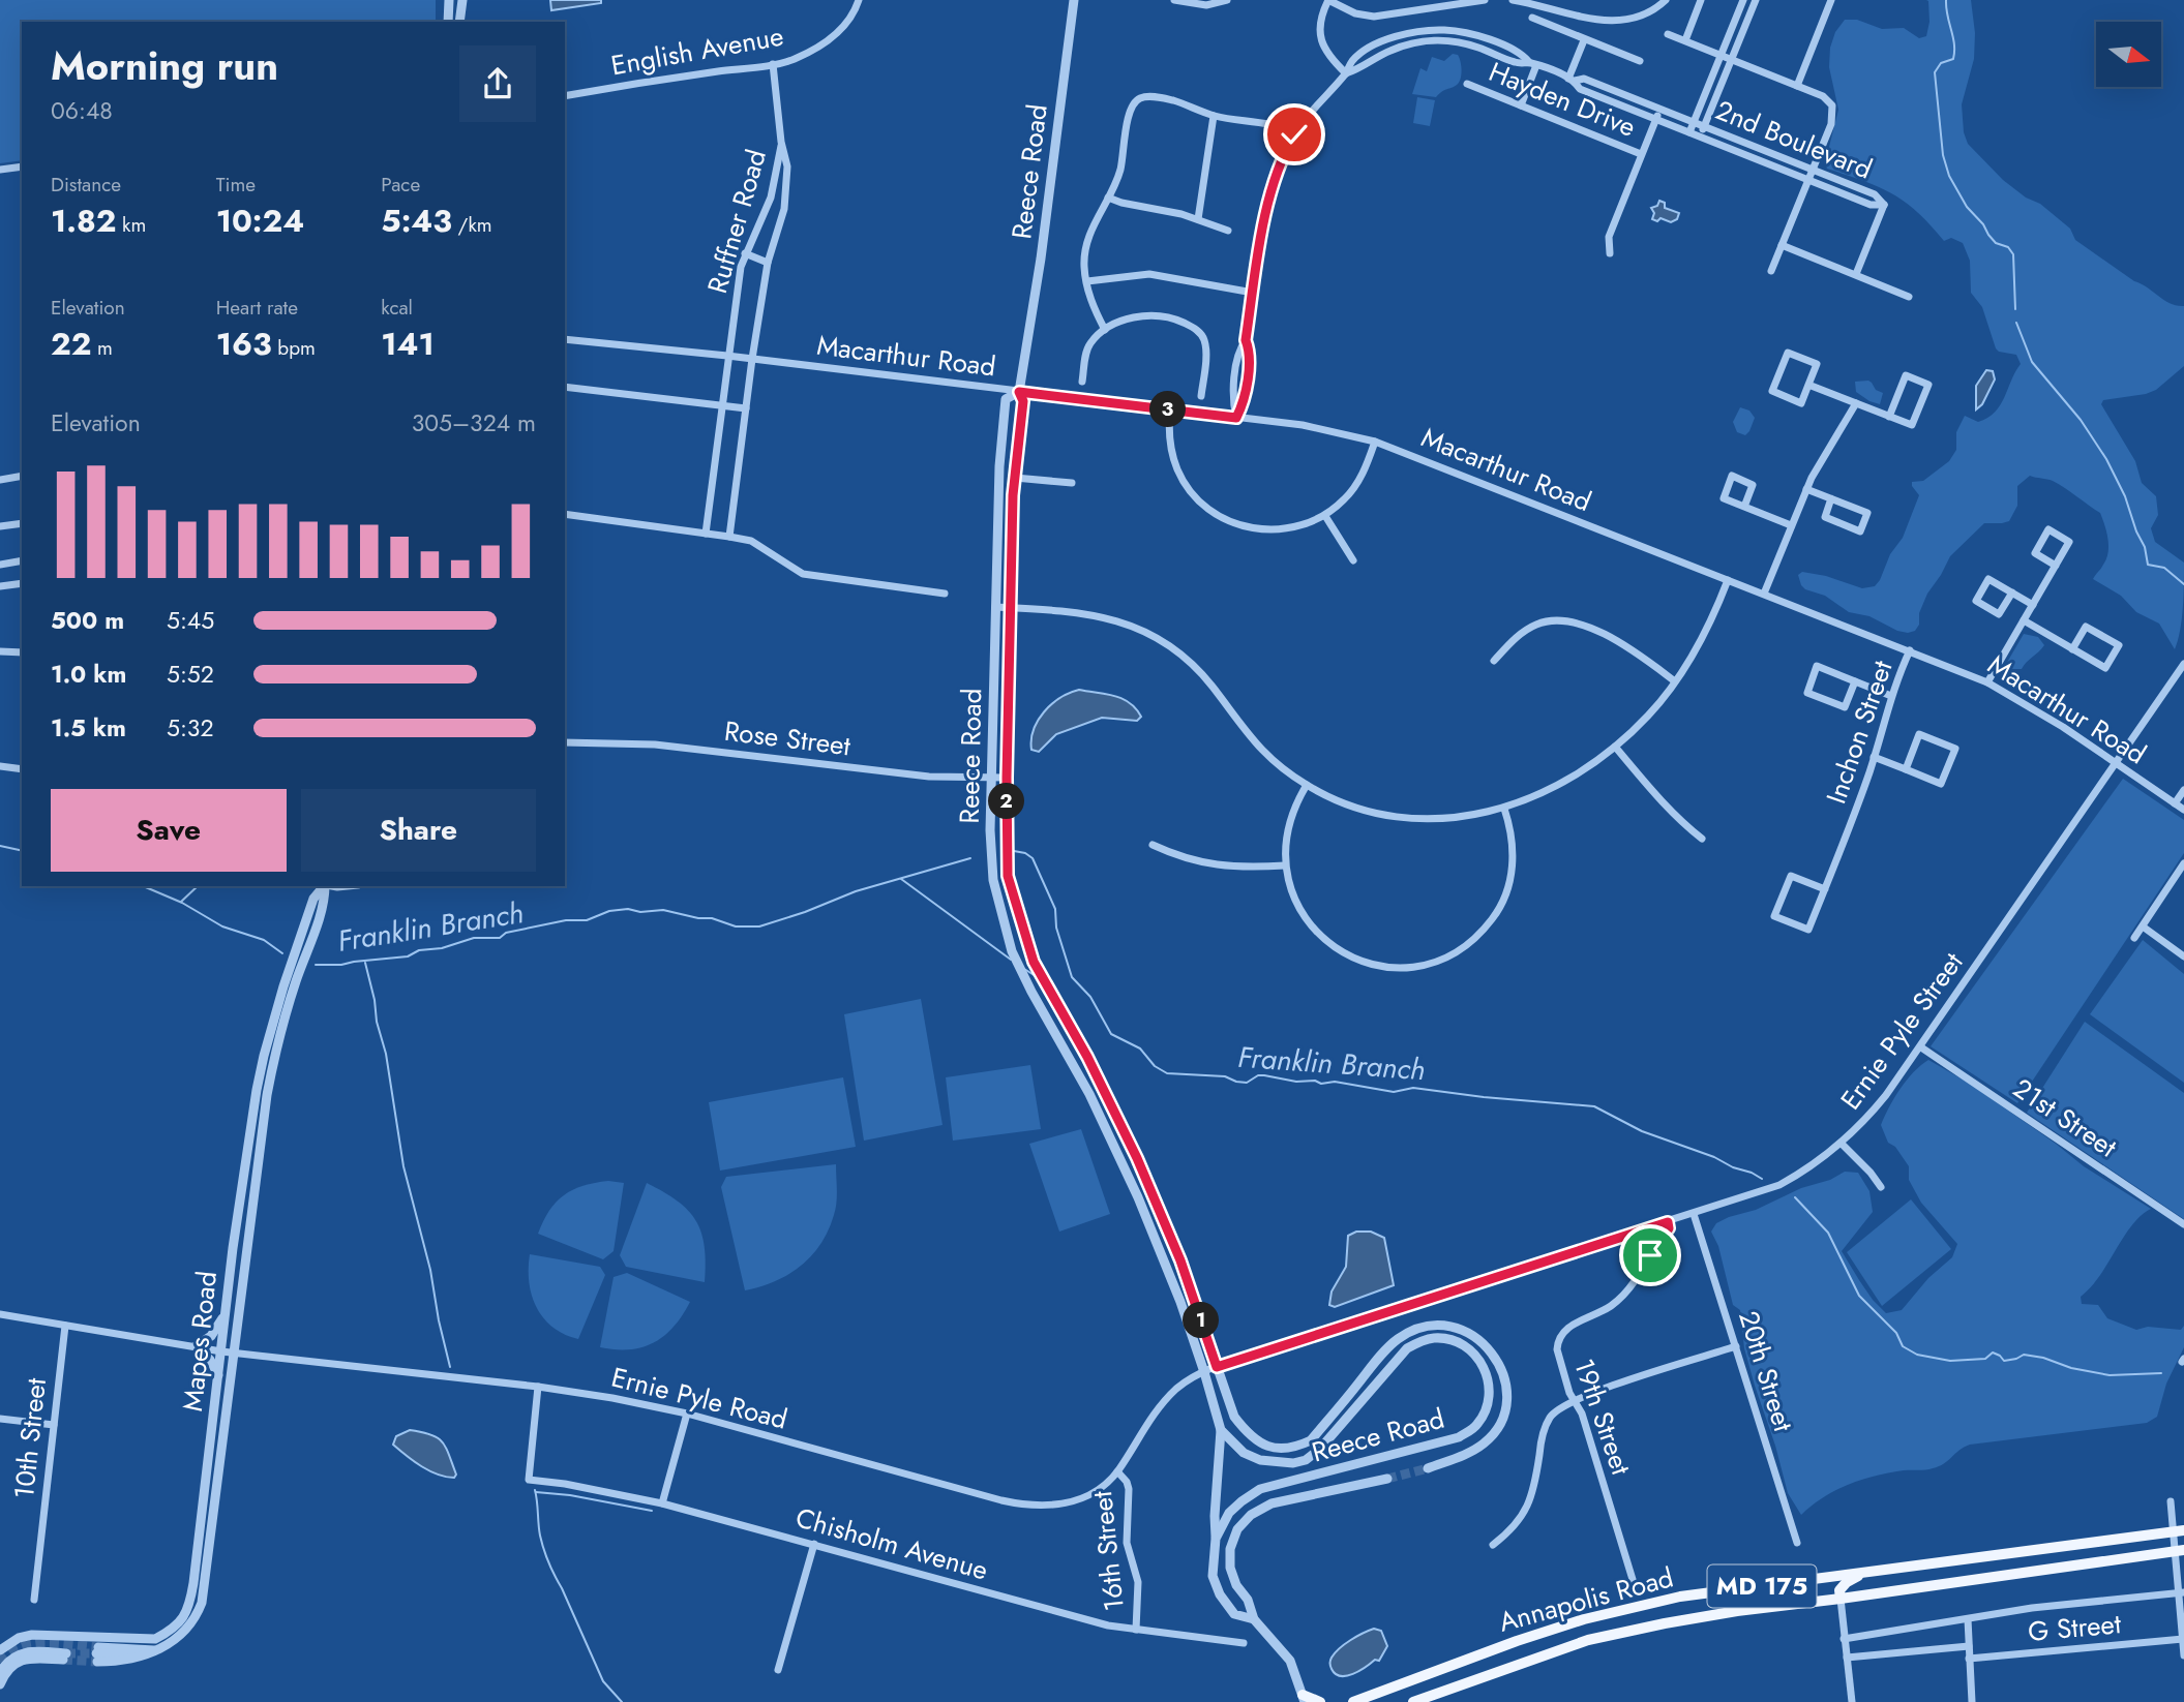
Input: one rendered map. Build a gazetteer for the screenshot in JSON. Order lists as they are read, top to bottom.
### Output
{
  "streets": {
    "main road": ["MD 175", "Annapolis Road"],
    "street": [
      "English Avenue",
      "Hayden Drive",
      "2nd Boulevard",
      "Reece Road",
      "Ruffner Road",
      "Macarthur Road",
      "Inchon Street",
      "Rose Street",
      "Ernie Pyle Street",
      "21st Street",
      "Mapes Road",
      "20th Street",
      "Ernie Pyle Road",
      "19th Street",
      "10th Street",
      "Chisholm Avenue",
      "16th Street",
      "G Street"
    ]
  },
  "crossings": [
    ["English Avenue", "Ruffner Road"],
    ["2nd Boulevard", "Macarthur Road"],
    ["Reece Road", "Macarthur Road"],
    ["Reece Road", "Rose Street"],
    ["Reece Road", "Ernie Pyle Road"],
    ["Ruffner Road", "Macarthur Road"],
    ["Macarthur Road", "Inchon Street"],
    ["Macarthur Road", "Ernie Pyle Street"],
    ["Ernie Pyle Street", "21st Street"],
    ["Ernie Pyle Street", "20th Street"],
    ["Ernie Pyle Street", "Ernie Pyle Road"],
    ["Ernie Pyle Street", "19th Street"],
    ["Mapes Road", "Ernie Pyle Road"],
    ["Ernie Pyle Road", "10th Street"],
    ["Ernie Pyle Road", "Chisholm Avenue"],
    ["Ernie Pyle Road", "16th Street"],
    ["Chisholm Avenue", "16th Street"]
  ],
  "water": ["Franklin Branch"],
  "north": "right",
  "page": {
    "heading": ["Morning run", "06:48"],
    "stats": [
      ["Distance", "1.82 km"],
      ["Time", "10:24"],
      ["Pace", "5:43 /km"],
      ["Elevation", "22 m"],
      ["Heart rate", "163 bpm"],
      ["kcal", "141"]
    ],
    "pins": ["3", "2", "1"],
    "chart": ["Elevation", "305–324 m"],
    "list": [
      {
        "name": "500 m",
        "note": "5:45"
      },
      {
        "name": "1.0 km",
        "note": "5:52"
      },
      {
        "name": "1.5 km",
        "note": "5:32"
      }
    ],
    "buttons": ["Save", "Share"]
  }
}
